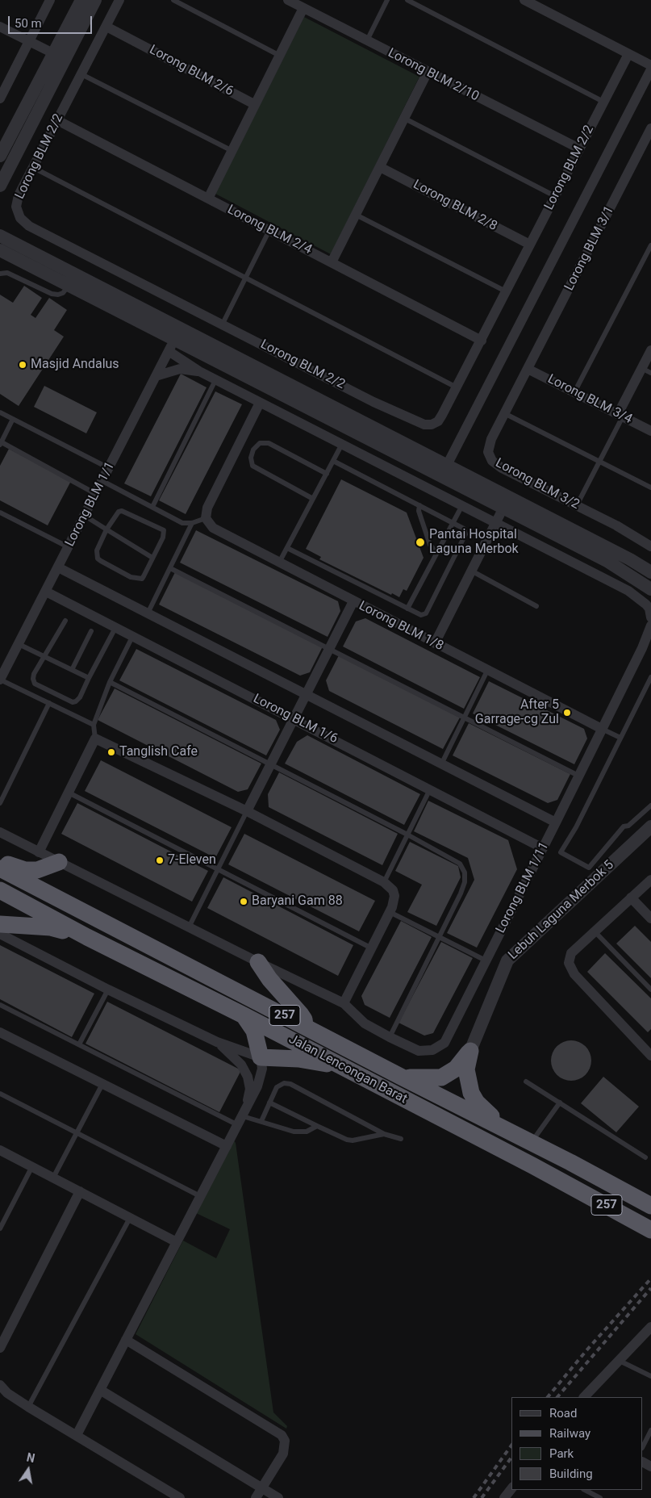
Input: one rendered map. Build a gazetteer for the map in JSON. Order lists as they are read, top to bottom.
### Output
{
  "streets": {
    "highway": ["257", "Jalan Lencongan Barat"],
    "street": [
      "Lorong BLM 2/6",
      "Lorong BLM 2/10",
      "Lorong BLM 2/2",
      "Lorong BLM 2/8",
      "Lorong BLM 2/4",
      "Lorong BLM 3/1",
      "Lorong BLM 3/4",
      "Lorong BLM 3/2",
      "Lorong BLM 1/1",
      "Lorong BLM 1/8",
      "Lorong BLM 1/6",
      "Lorong BLM 1/11",
      "Lebuh Laguna Merbok 5"
    ]
  },
  "crossings": [
    ["Lorong BLM 2/6", "Lorong BLM 2/2"],
    ["Lorong BLM 2/10", "Lorong BLM 2/2"],
    ["Lorong BLM 2/2", "Lorong BLM 2/8"],
    ["Lorong BLM 2/2", "Lorong BLM 2/4"],
    ["Lorong BLM 3/1", "Lorong BLM 3/4"],
    ["Lorong BLM 3/1", "Lorong BLM 3/2"],
    ["Lorong BLM 3/4", "Lorong BLM 3/2"],
    ["Lorong BLM 1/1", "Lorong BLM 1/6"],
    ["Lorong BLM 1/8", "Lorong BLM 1/11"],
    ["Lorong BLM 1/6", "Lorong BLM 1/11"]
  ],
  "places": [
    "Masjid Andalus",
    "Pantai Hospital Laguna Merbok",
    "After 5 Garrage-cg Zul",
    "Tanglish Cafe",
    "7-Eleven",
    "Baryani Gam 88"
  ],
  "legend": [
    "Road",
    "Railway",
    "Park",
    "Building"
  ],
  "scale_bar": "50 m",
  "north": "top"
}
